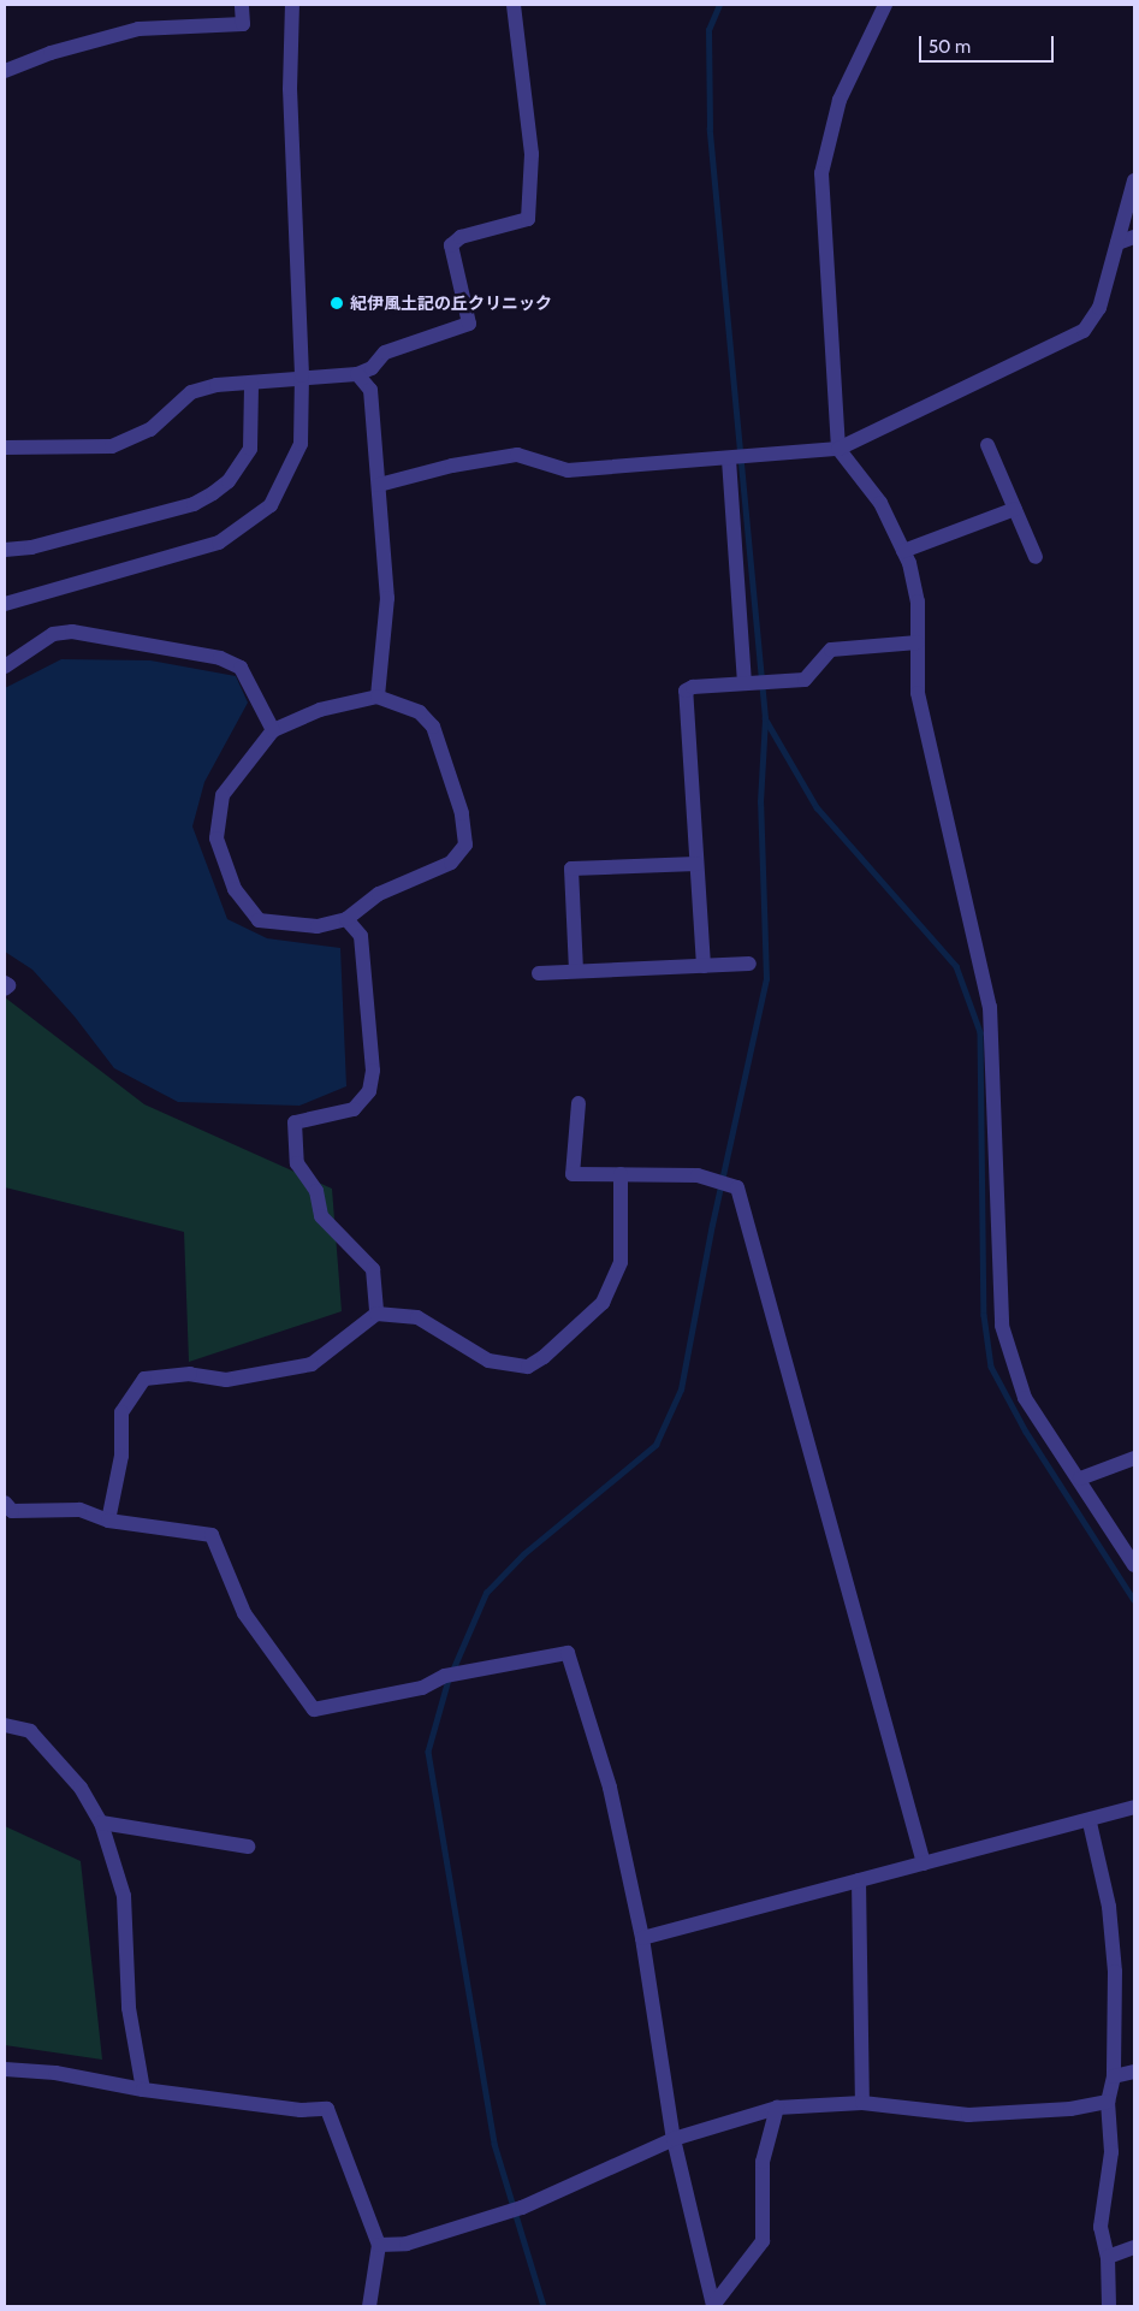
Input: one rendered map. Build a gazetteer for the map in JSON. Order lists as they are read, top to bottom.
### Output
{
  "places": ["紀伊風土記の丘クリニック"],
  "scale_bar": "50 m"
}
